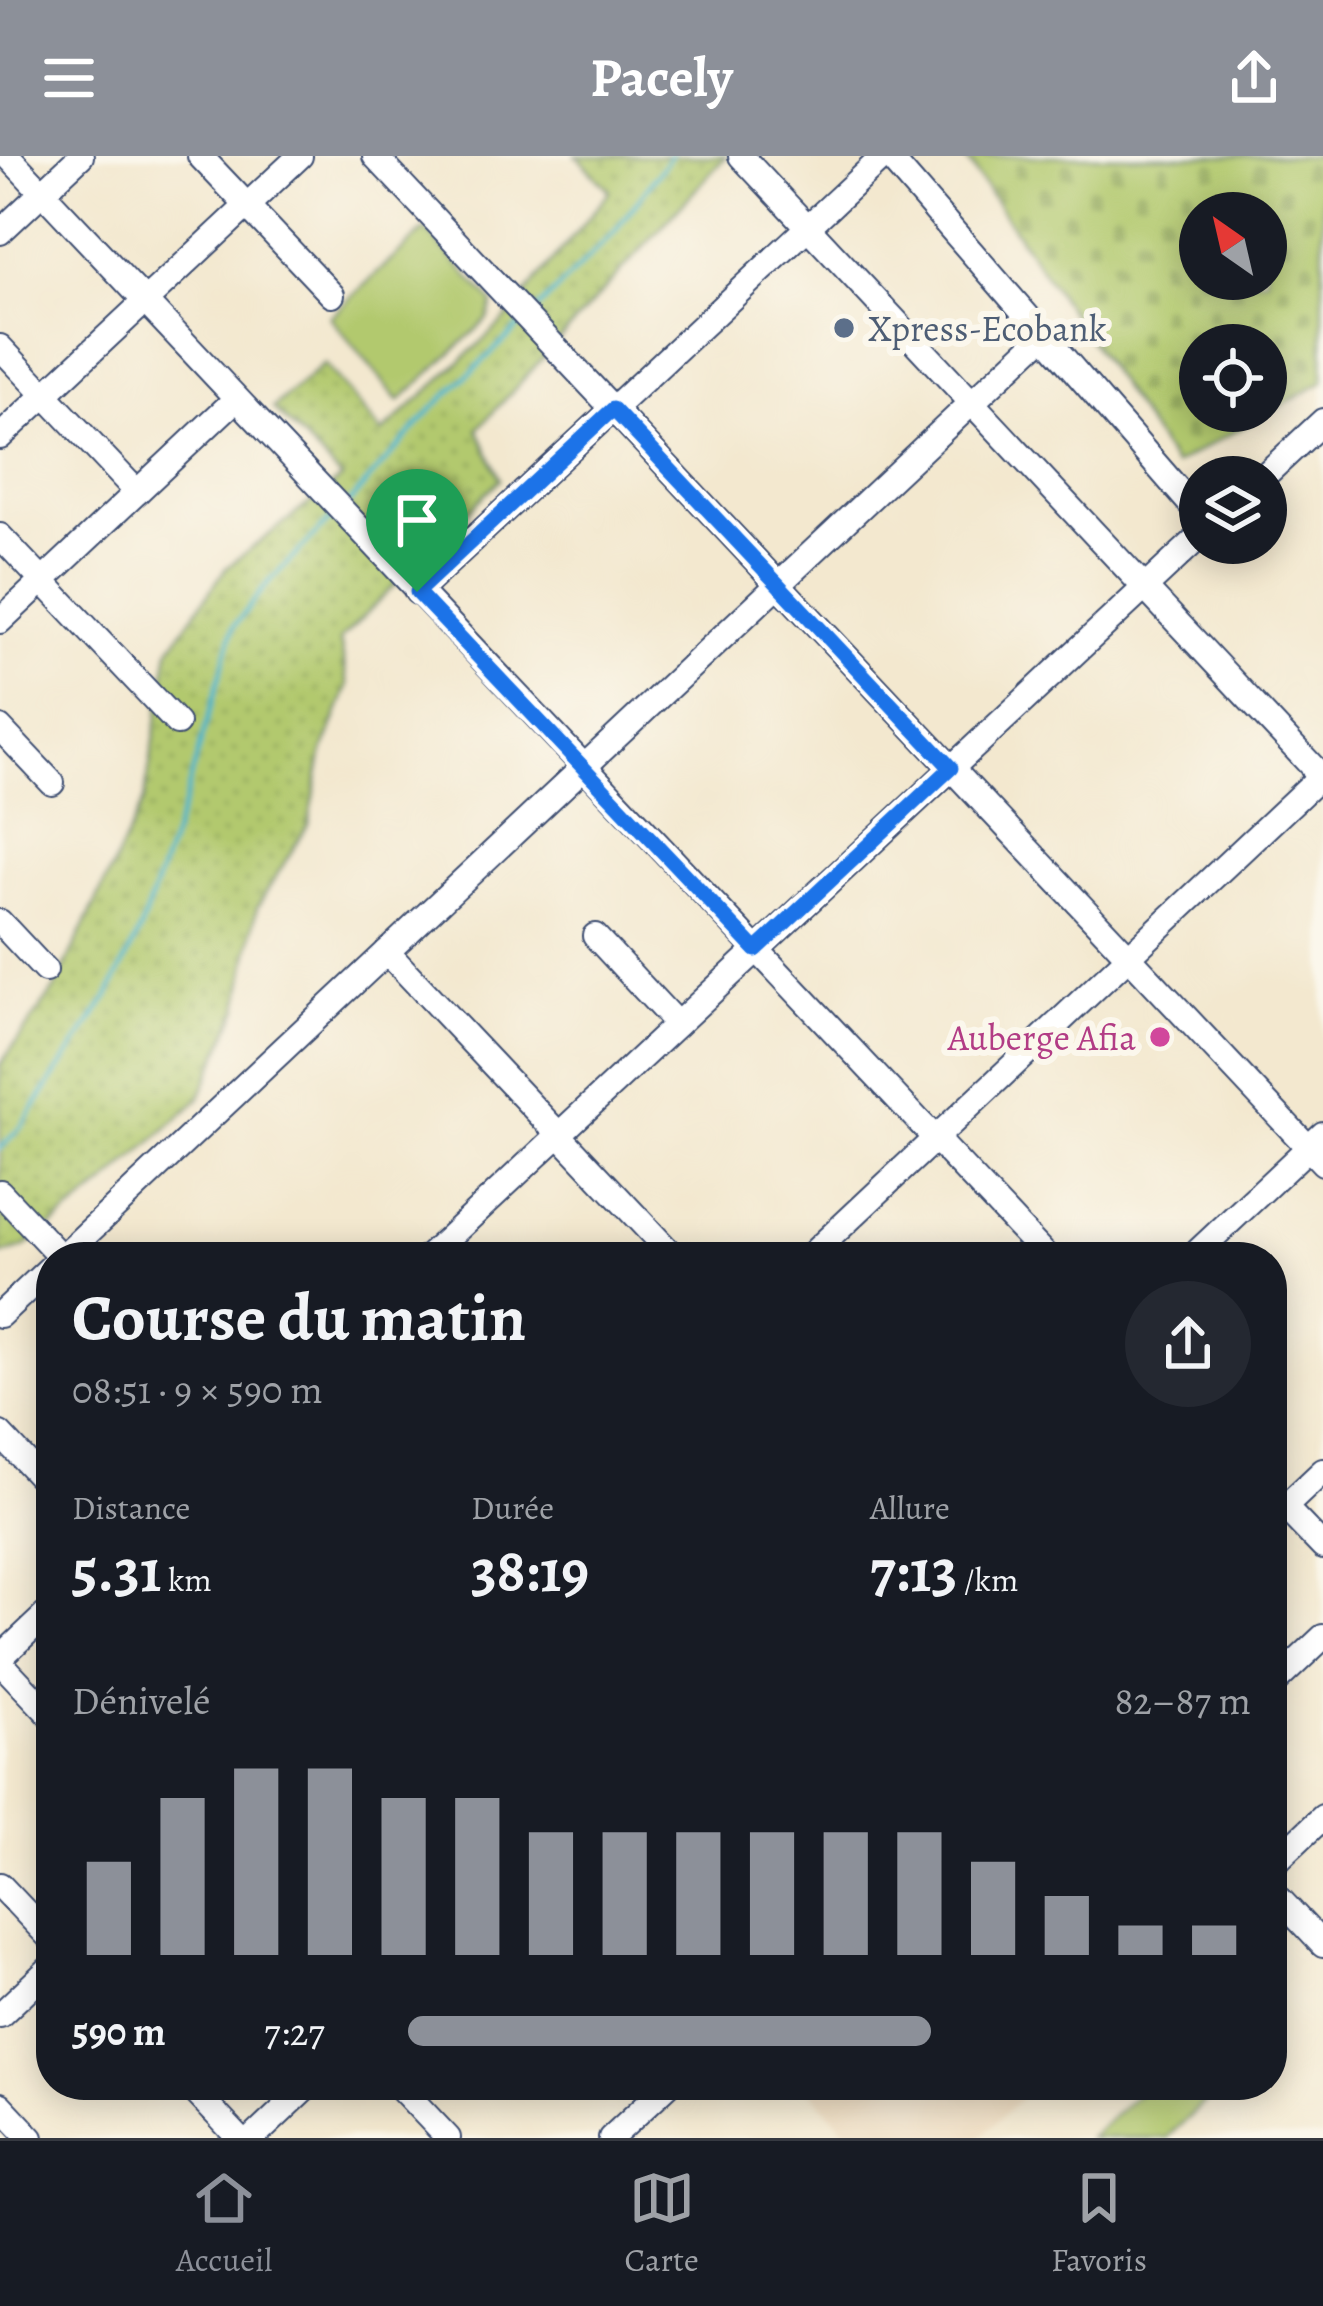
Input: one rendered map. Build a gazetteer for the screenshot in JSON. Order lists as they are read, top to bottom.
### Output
{
  "places": ["Xpress-Ecobank", "Auberge Afia"],
  "north": "top left",
  "page": {
    "header": "Pacely",
    "heading": ["Course du matin", "08:51 · 9 × 590 m"],
    "stats": [
      ["Distance", "5.31 km"],
      ["Durée", "38:19"],
      ["Allure", "7:13 /km"]
    ],
    "chart": ["Dénivelé", "82–87 m"],
    "list": [
      {
        "name": "590 m",
        "note": "7:27"
      }
    ],
    "tabs": ["Accueil", "Carte", "Favoris"]
  }
}
